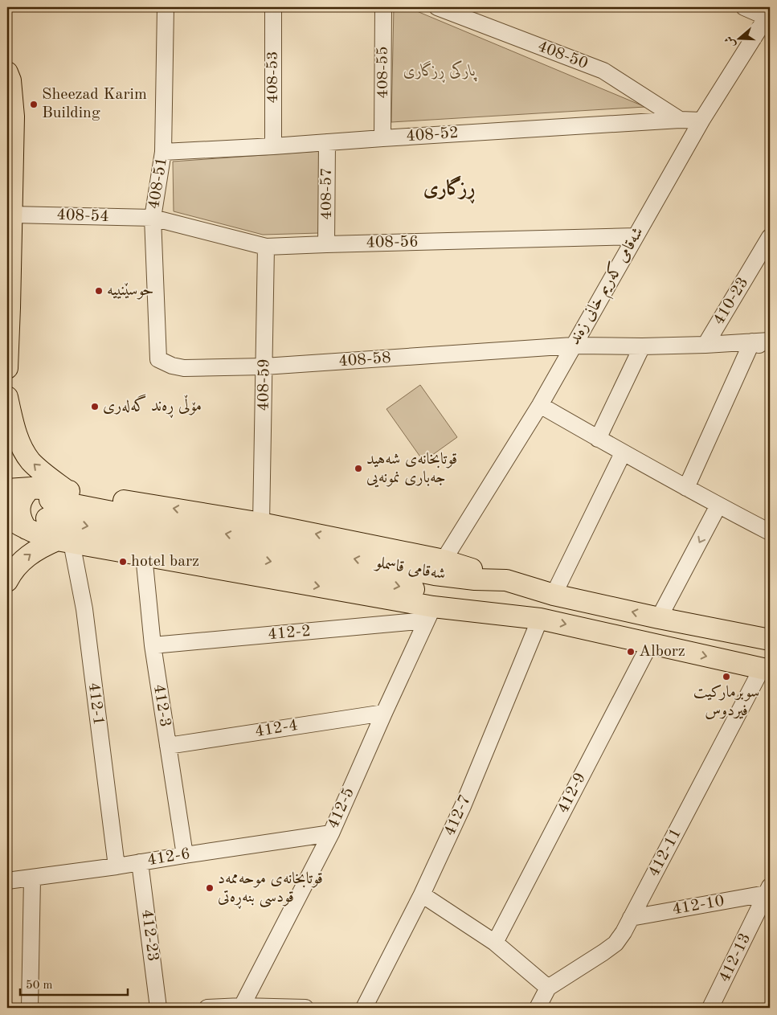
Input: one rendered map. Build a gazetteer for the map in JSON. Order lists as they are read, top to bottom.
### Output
{
  "streets": {
    "main road": ["شەقامی قاسملو"],
    "street": [
      "408-50",
      "408-55",
      "408-53",
      "408-52",
      "408-51",
      "408-57",
      "408-54",
      "408-56",
      "شەقامی کەریم خانی زەند",
      "410-23",
      "408-58",
      "408-59",
      "412-2",
      "412-1",
      "412-3",
      "412-4",
      "412-9",
      "412-5",
      "412-7",
      "412-11",
      "412-6",
      "412-10",
      "412-23",
      "412-13"
    ]
  },
  "crossings": [
    ["408-50", "408-52"],
    ["408-55", "408-52"],
    ["408-53", "408-52"],
    ["408-52", "408-51"],
    ["408-52", "408-57"],
    ["408-52", "شەقامی کەریم خانی زەند"],
    ["408-51", "408-54"],
    ["408-51", "408-56"],
    ["408-51", "408-58"],
    ["408-57", "408-56"],
    ["408-54", "408-56"],
    ["408-56", "شەقامی کەریم خانی زەند"],
    ["408-56", "408-59"],
    ["شەقامی کەریم خانی زەند", "408-58"],
    ["410-23", "408-58"],
    ["408-58", "408-59"],
    ["412-2", "412-3"],
    ["412-2", "412-5"],
    ["412-1", "412-6"],
    ["412-3", "412-4"],
    ["412-3", "412-6"],
    ["412-4", "412-5"],
    ["412-5", "412-6"],
    ["412-11", "412-10"],
    ["412-6", "412-23"],
    ["412-10", "412-13"]
  ],
  "districts": ["ڕزگاری"],
  "parks": ["پارکی ڕزگاری"],
  "places": [
    "Sheezad Karim Building",
    "حوسێنییە",
    "مۆڵی ڕەند گەلەری",
    "قوتابخانەی شەهید جەباری نمونەیی",
    "hotel barz",
    "Alborz",
    "سوبرمارکیت فیردوس",
    "قوتابخانەی موحەممەد قودسی بنەڕەتی"
  ],
  "scale_bar": "50 m",
  "north": "left"
}
